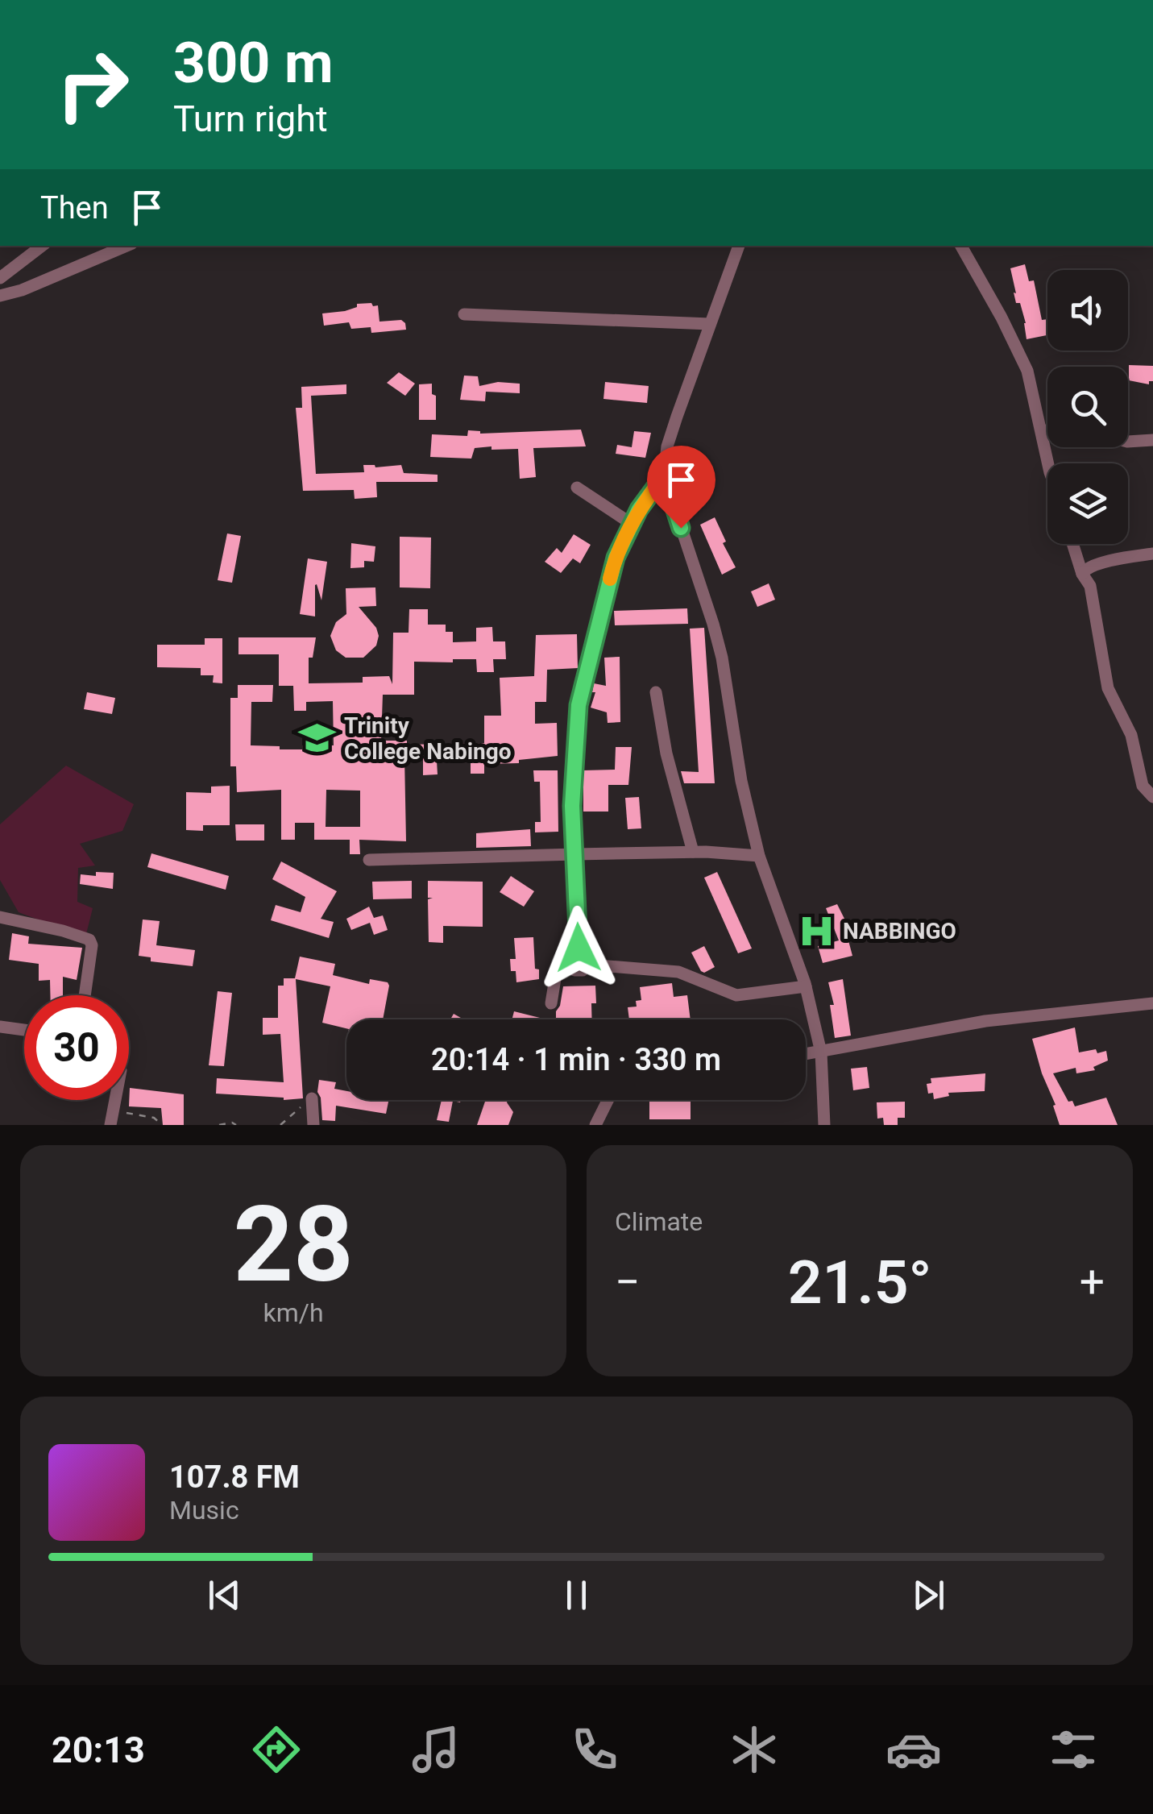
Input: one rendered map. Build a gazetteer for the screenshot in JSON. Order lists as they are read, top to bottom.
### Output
{
  "places": {
    "school or university": ["Trinity College Nabingo"],
    "hospital": ["NABBINGO"]
  },
  "page": {
    "turn": ["300 m", "Turn right"],
    "then": "Then",
    "limit": "30",
    "trip": "20:14 · 1 min · 330 m",
    "tile": [
      ["28", "km/h"],
      "Climate"
    ],
    "heat": ["−", "21.5°", "+"],
    "song": ["107.8 FM", "Music"],
    "tabs": "20:13"
  }
}
